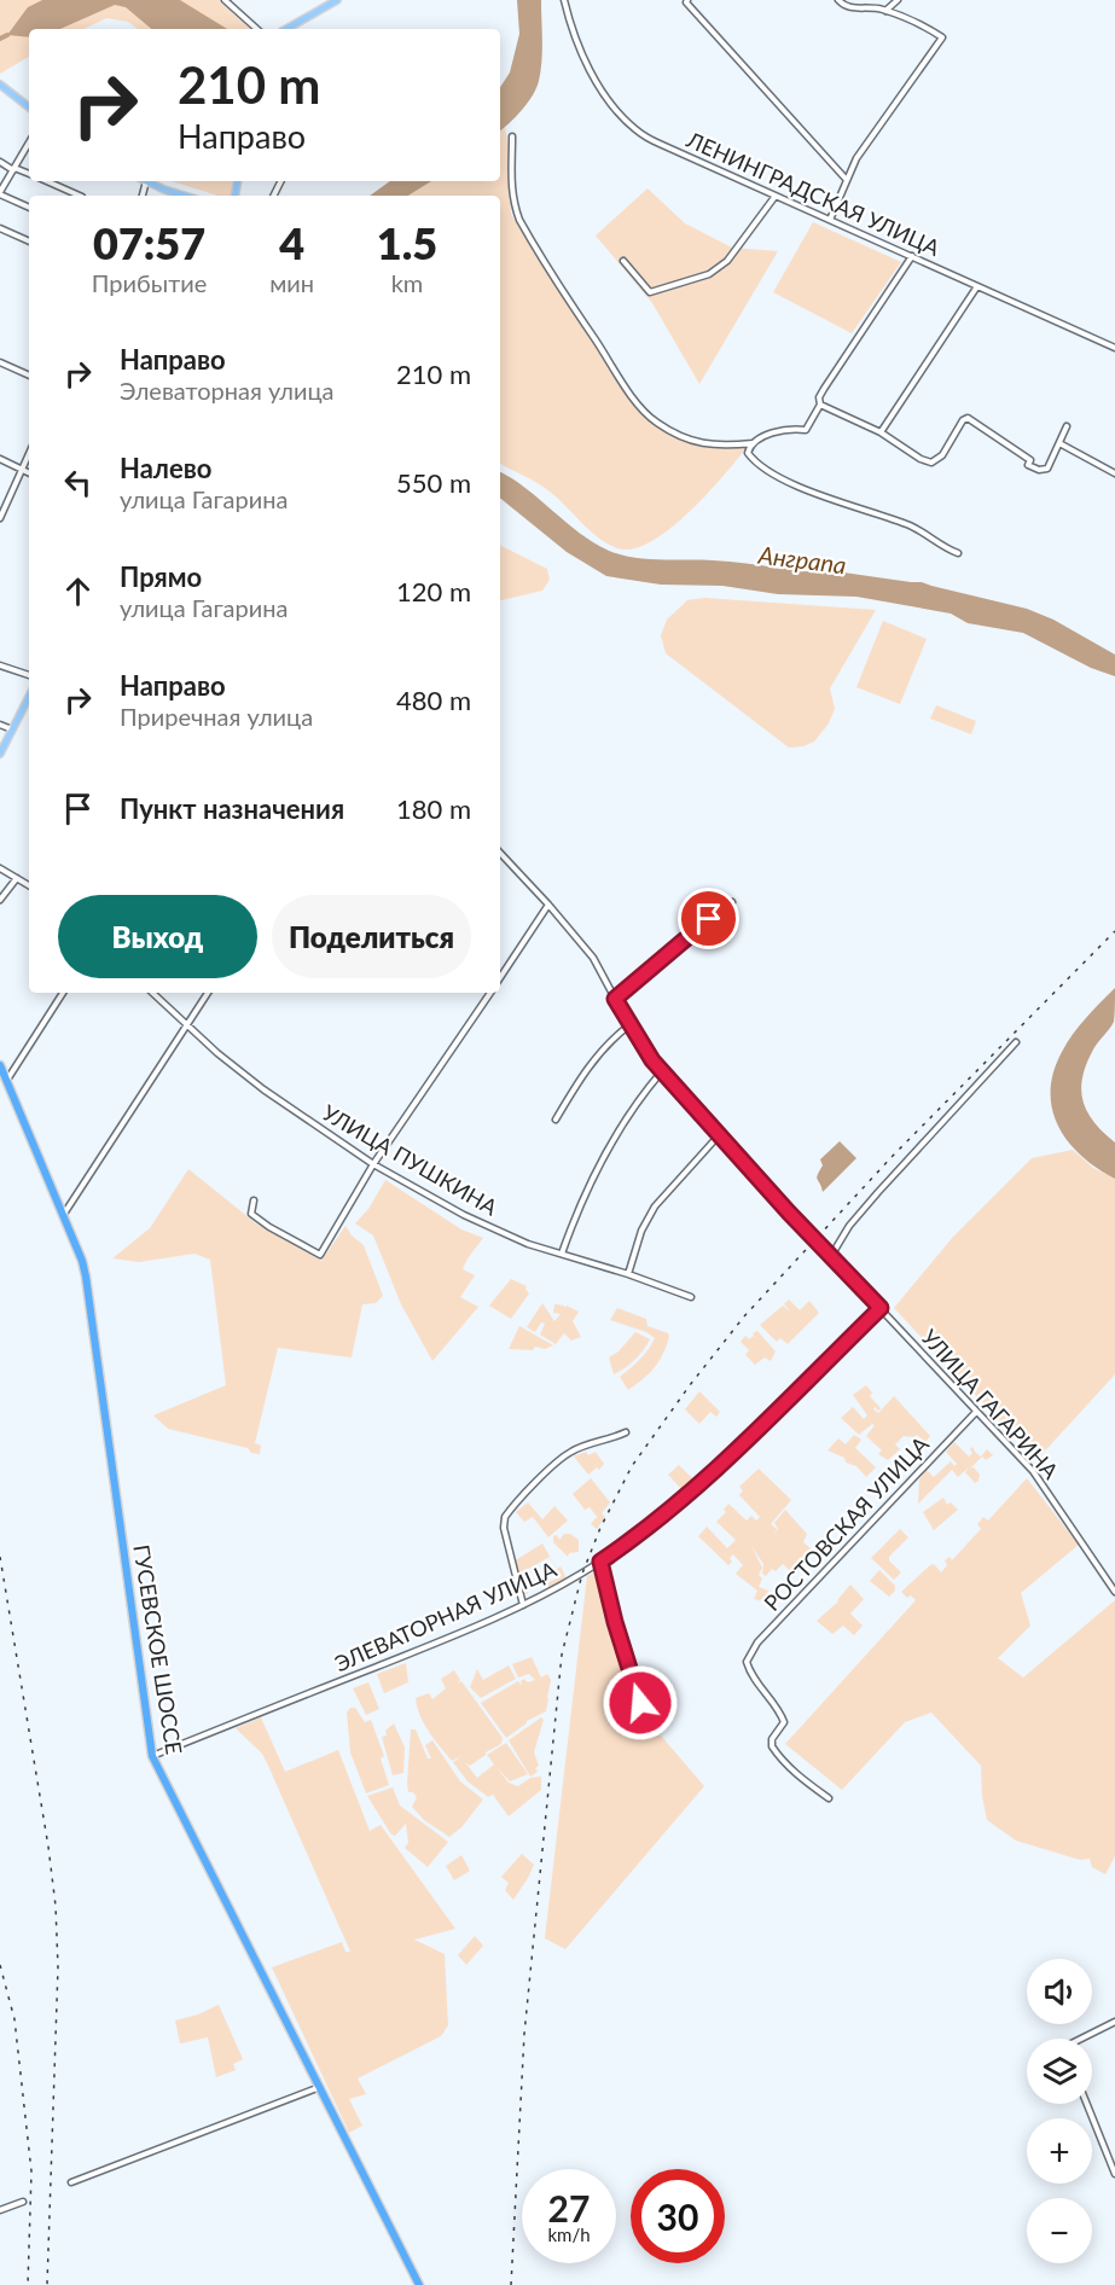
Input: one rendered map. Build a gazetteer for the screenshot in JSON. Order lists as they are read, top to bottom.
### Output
{
  "streets": {
    "highway": ["ГУСЕВСКОЕ ШОССЕ"],
    "street": [
      "ЛЕНИНГРАДСКАЯ УЛИЦА",
      "УЛИЦА ПУШКИНА",
      "УЛИЦА ГАГАРИНА",
      "РОСТОВСКАЯ УЛИЦА",
      "ЭЛЕВАТОРНАЯ УЛИЦА"
    ]
  },
  "crossings": [
    ["УЛИЦА ГАГАРИНА", "РОСТОВСКАЯ УЛИЦА"],
    ["УЛИЦА ГАГАРИНА", "ЭЛЕВАТОРНАЯ УЛИЦА"],
    ["ЭЛЕВАТОРНАЯ УЛИЦА", "ГУСЕВСКОЕ ШОССЕ"]
  ],
  "water": ["Анграпа"],
  "page": {
    "turn": ["210 m", "Направо"],
    "eta": [
      "07:57",
      "Прибытие",
      "4",
      "мин",
      "1.5",
      "km"
    ],
    "list": [
      {
        "name": "Направо",
        "note": "Элеваторная улица",
        "value": "210 m"
      },
      {
        "name": "Налево",
        "note": "улица Гагарина",
        "value": "550 m"
      },
      {
        "name": "Прямо",
        "note": "улица Гагарина",
        "value": "120 m"
      },
      {
        "name": "Направо",
        "note": "Приречная улица",
        "value": "480 m"
      },
      {
        "name": "Пункт назначения",
        "value": "180 m"
      }
    ],
    "buttons": ["Выход", "Поделиться"],
    "map_buttons": ["+", "−"],
    "speed": "27 km/h",
    "limit": "30"
  }
}
